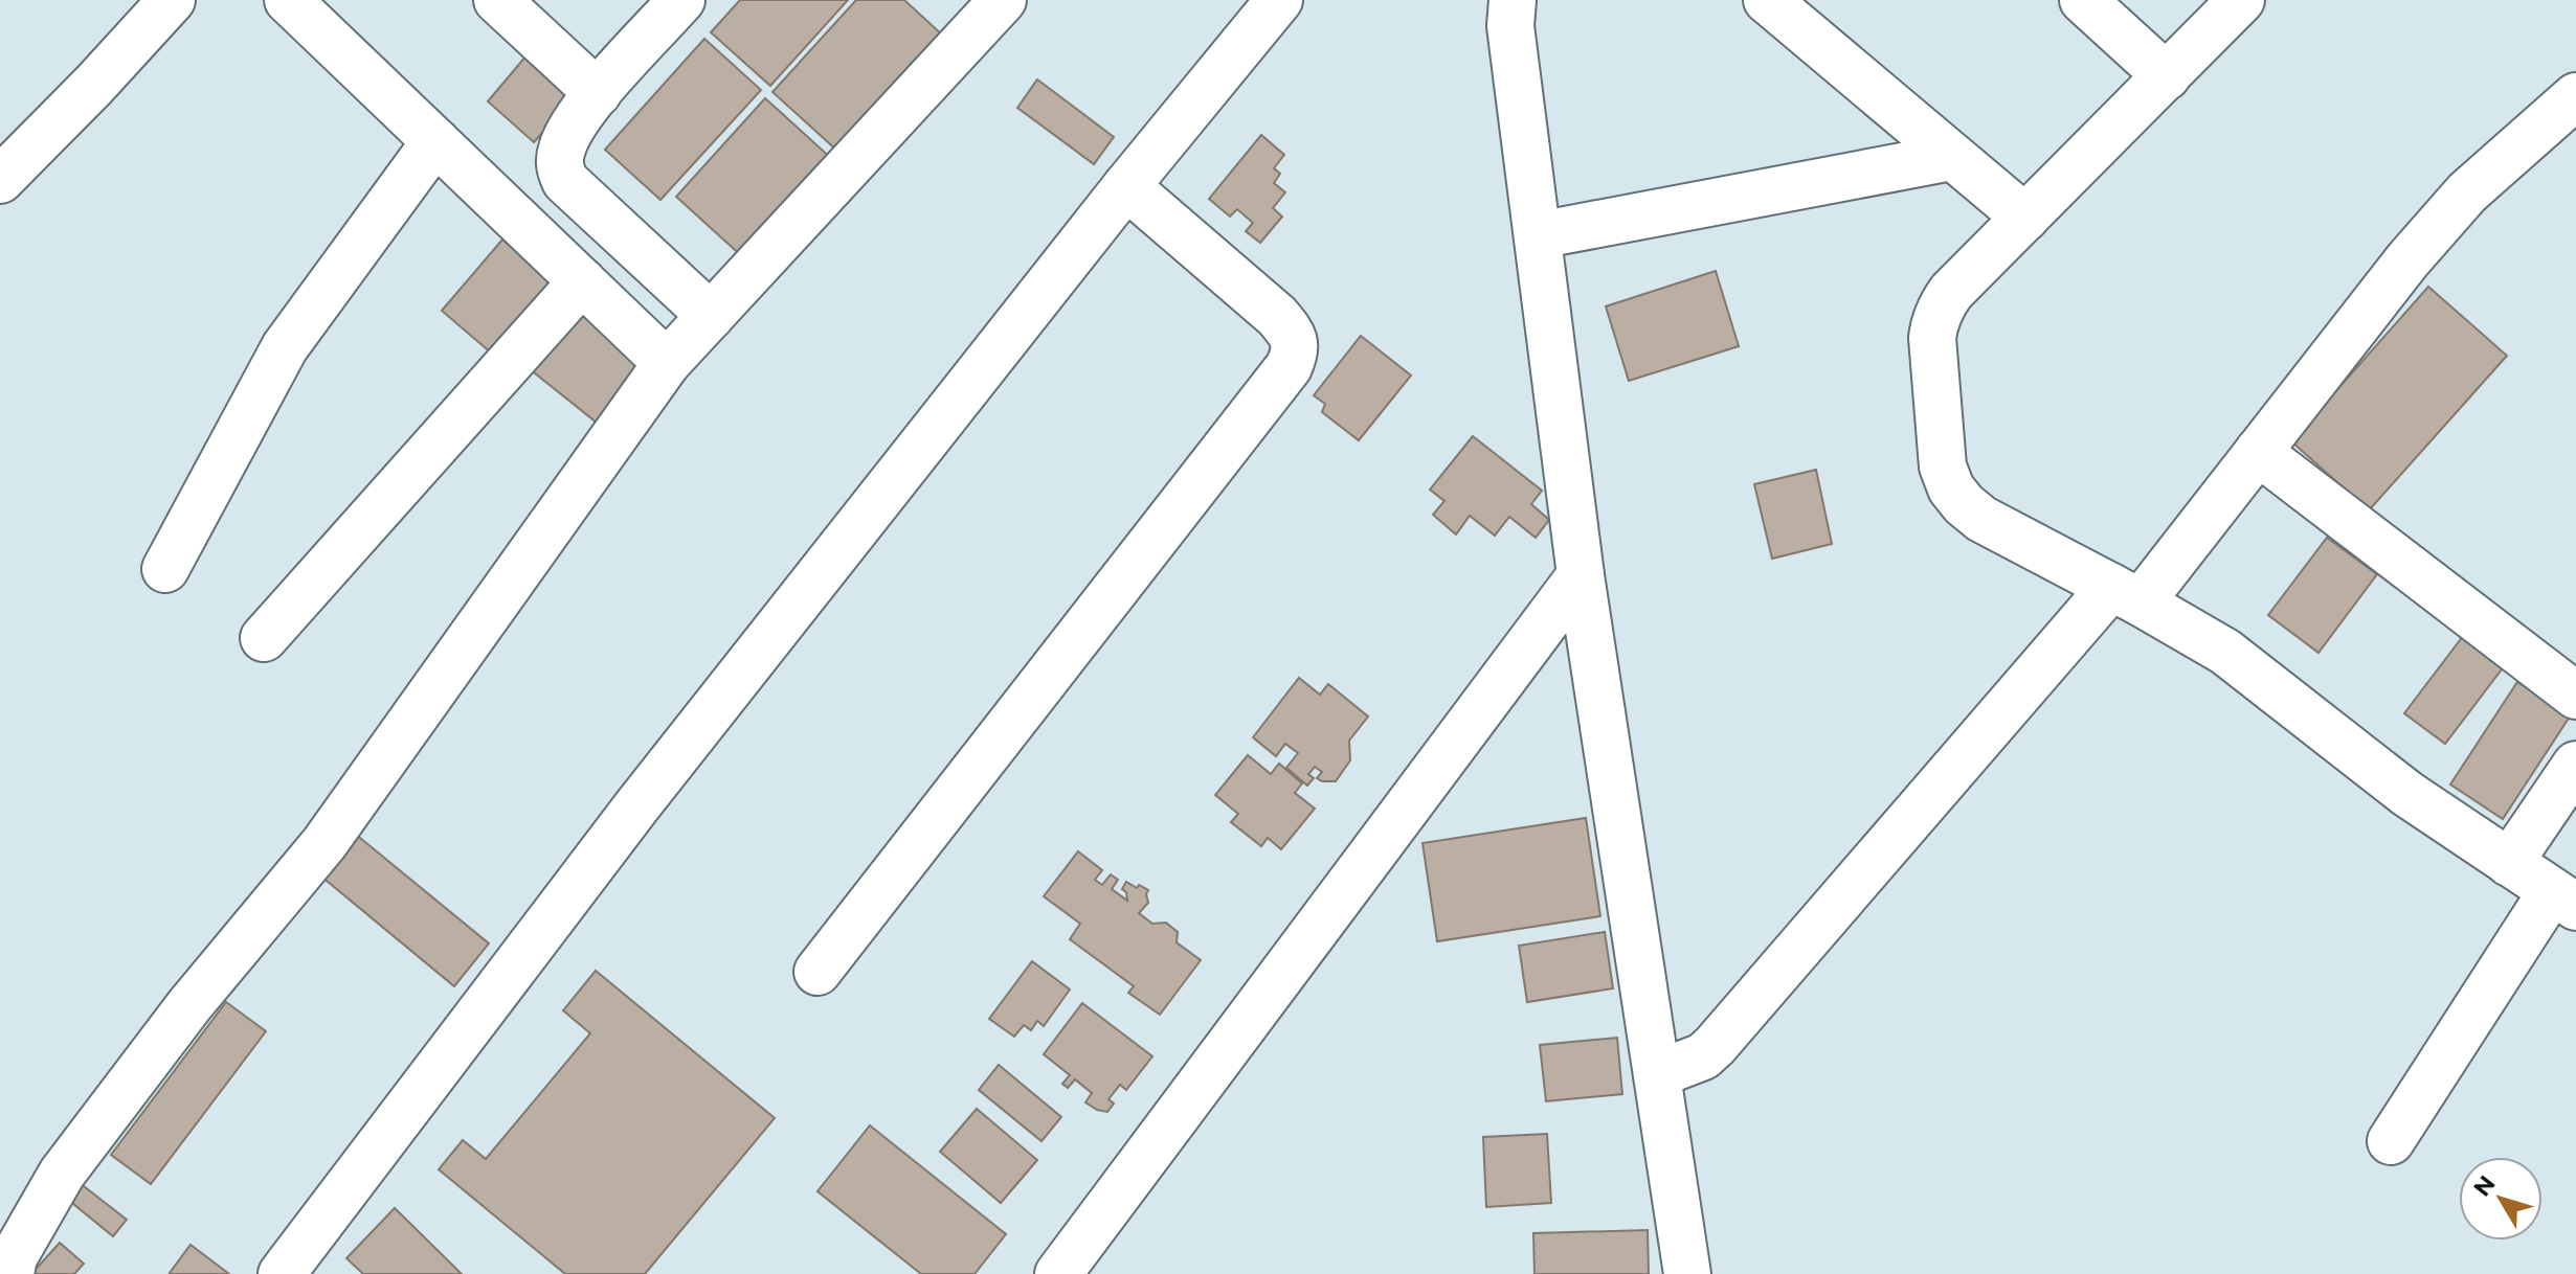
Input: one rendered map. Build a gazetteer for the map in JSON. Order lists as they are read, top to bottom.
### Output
{
  "north": "top left"
}
